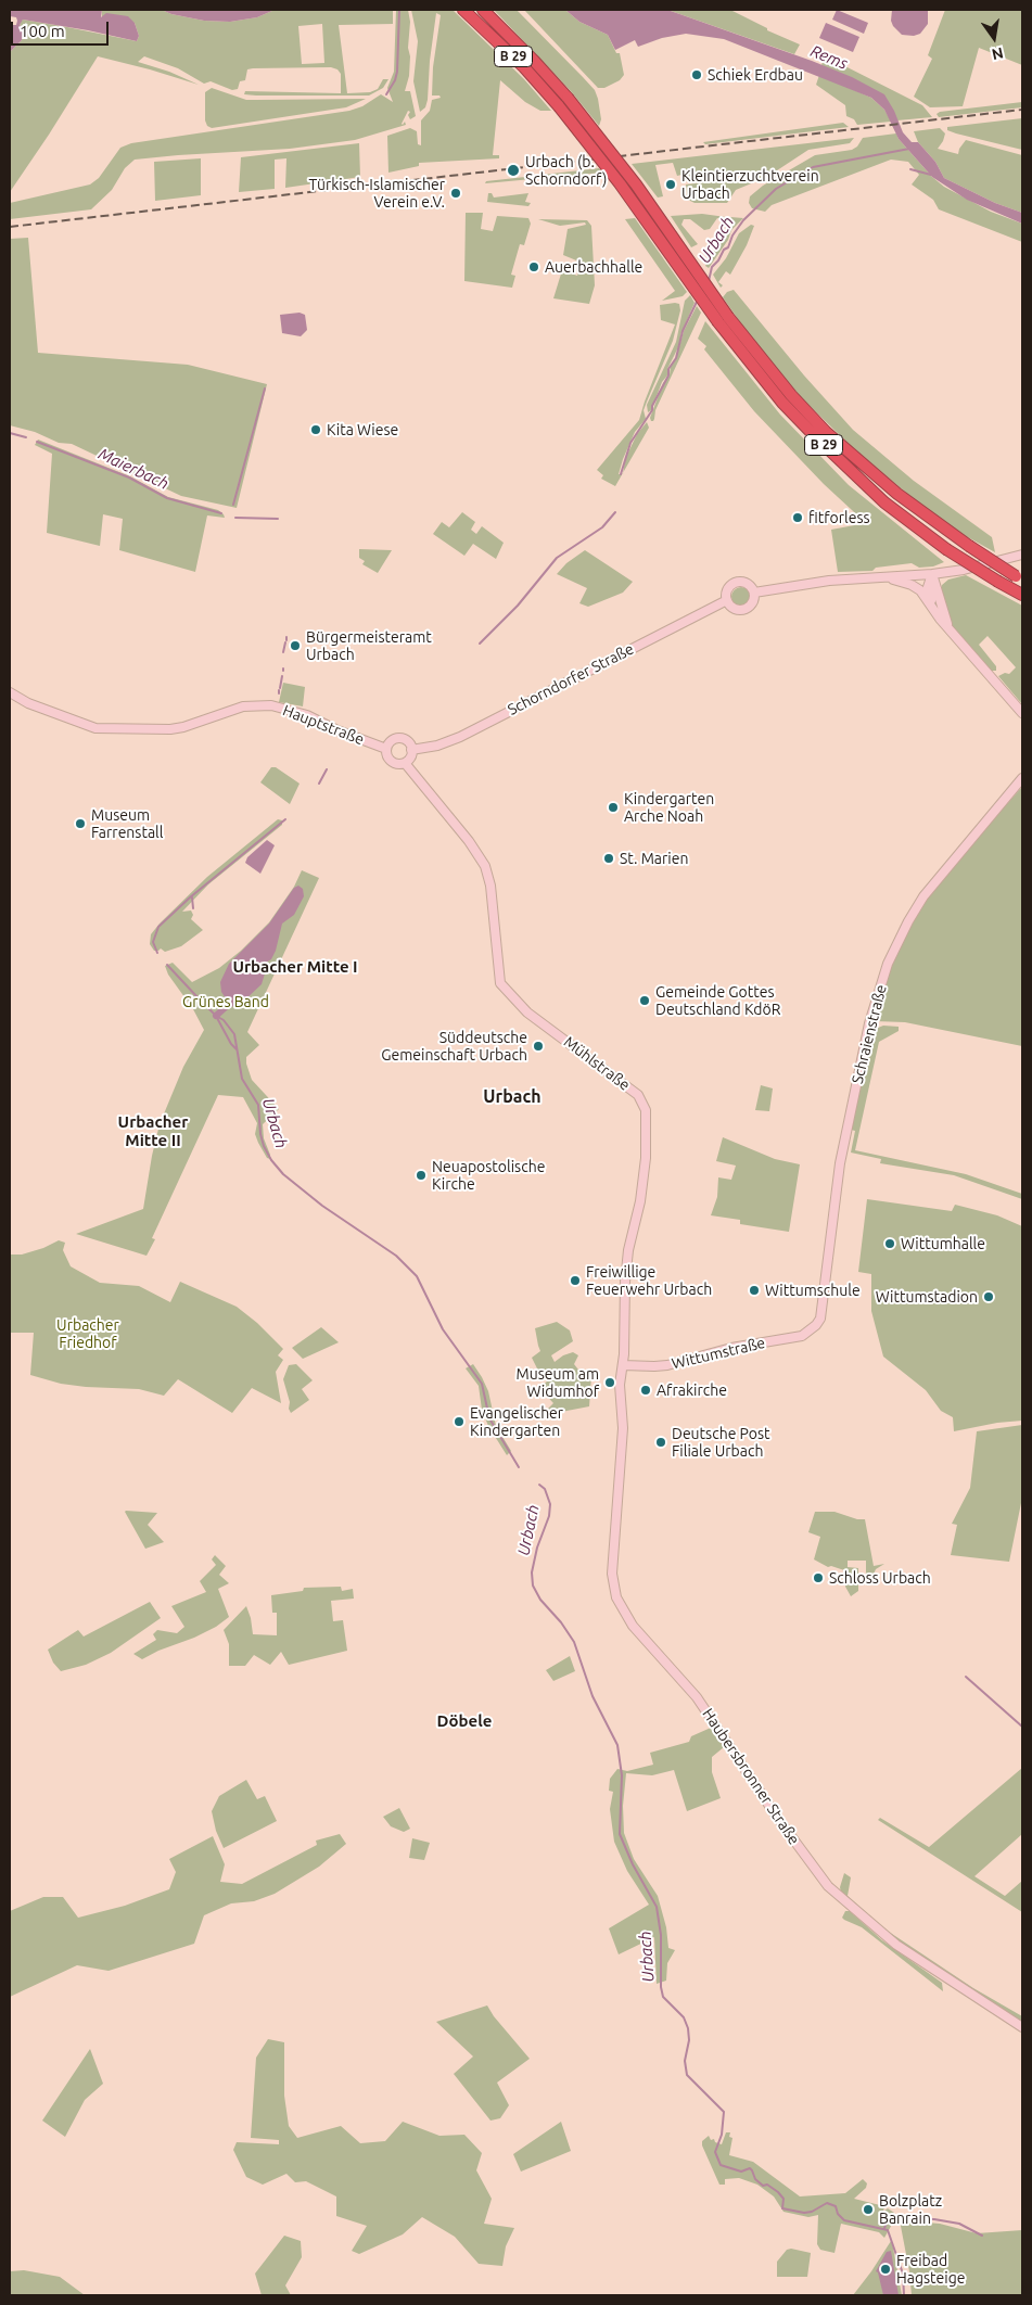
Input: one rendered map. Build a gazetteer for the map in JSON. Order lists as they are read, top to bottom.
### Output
{
  "streets": {
    "highway": ["B 29"],
    "street": [
      "Schorndorfer Straße",
      "Hauptstraße",
      "Schraienstraße",
      "Mühlstraße",
      "Wittumstraße",
      "Haubersbronner Straße"
    ]
  },
  "crossings": [
    ["Schorndorfer Straße", "Hauptstraße"],
    ["Schorndorfer Straße", "Mühlstraße"],
    ["Hauptstraße", "Mühlstraße"],
    ["Schraienstraße", "Wittumstraße"],
    ["Mühlstraße", "Wittumstraße"],
    ["Mühlstraße", "Haubersbronner Straße"]
  ],
  "districts": [
    "Urbacher Mitte I",
    "Urbach",
    "Urbacher Mitte II",
    "Döbele"
  ],
  "water": ["Rems", "Urbach", "Maierbach"],
  "parks": ["Grünes Band", "Urbacher Friedhof"],
  "places": [
    "Schiek Erdbau",
    "Urbach (b. Schorndorf)",
    "Kleintierzuchtverein Urbach",
    "Türkisch-Islamischer Verein e.V.",
    "Auerbachhalle",
    "Kita Wiese",
    "fitforless",
    "Bürgermeisteramt Urbach",
    "Kindergarten Arche Noah",
    "Museum Farrenstall",
    "St. Marien",
    "Gemeinde Gottes Deutschland KdöR",
    "Süddeutsche Gemeinschaft Urbach",
    "Neuapostolische Kirche",
    "Wittumhalle",
    "Freiwillige Feuerwehr Urbach",
    "Wittumschule",
    "Wittumstadion",
    "Museum am Widumhof",
    "Afrakirche",
    "Evangelischer Kindergarten",
    "Deutsche Post Filiale Urbach",
    "Schloss Urbach",
    "Bolzplatz Banrain",
    "Freibad Hagsteige"
  ],
  "scale_bar": "100 m",
  "north": "bottom"
}
